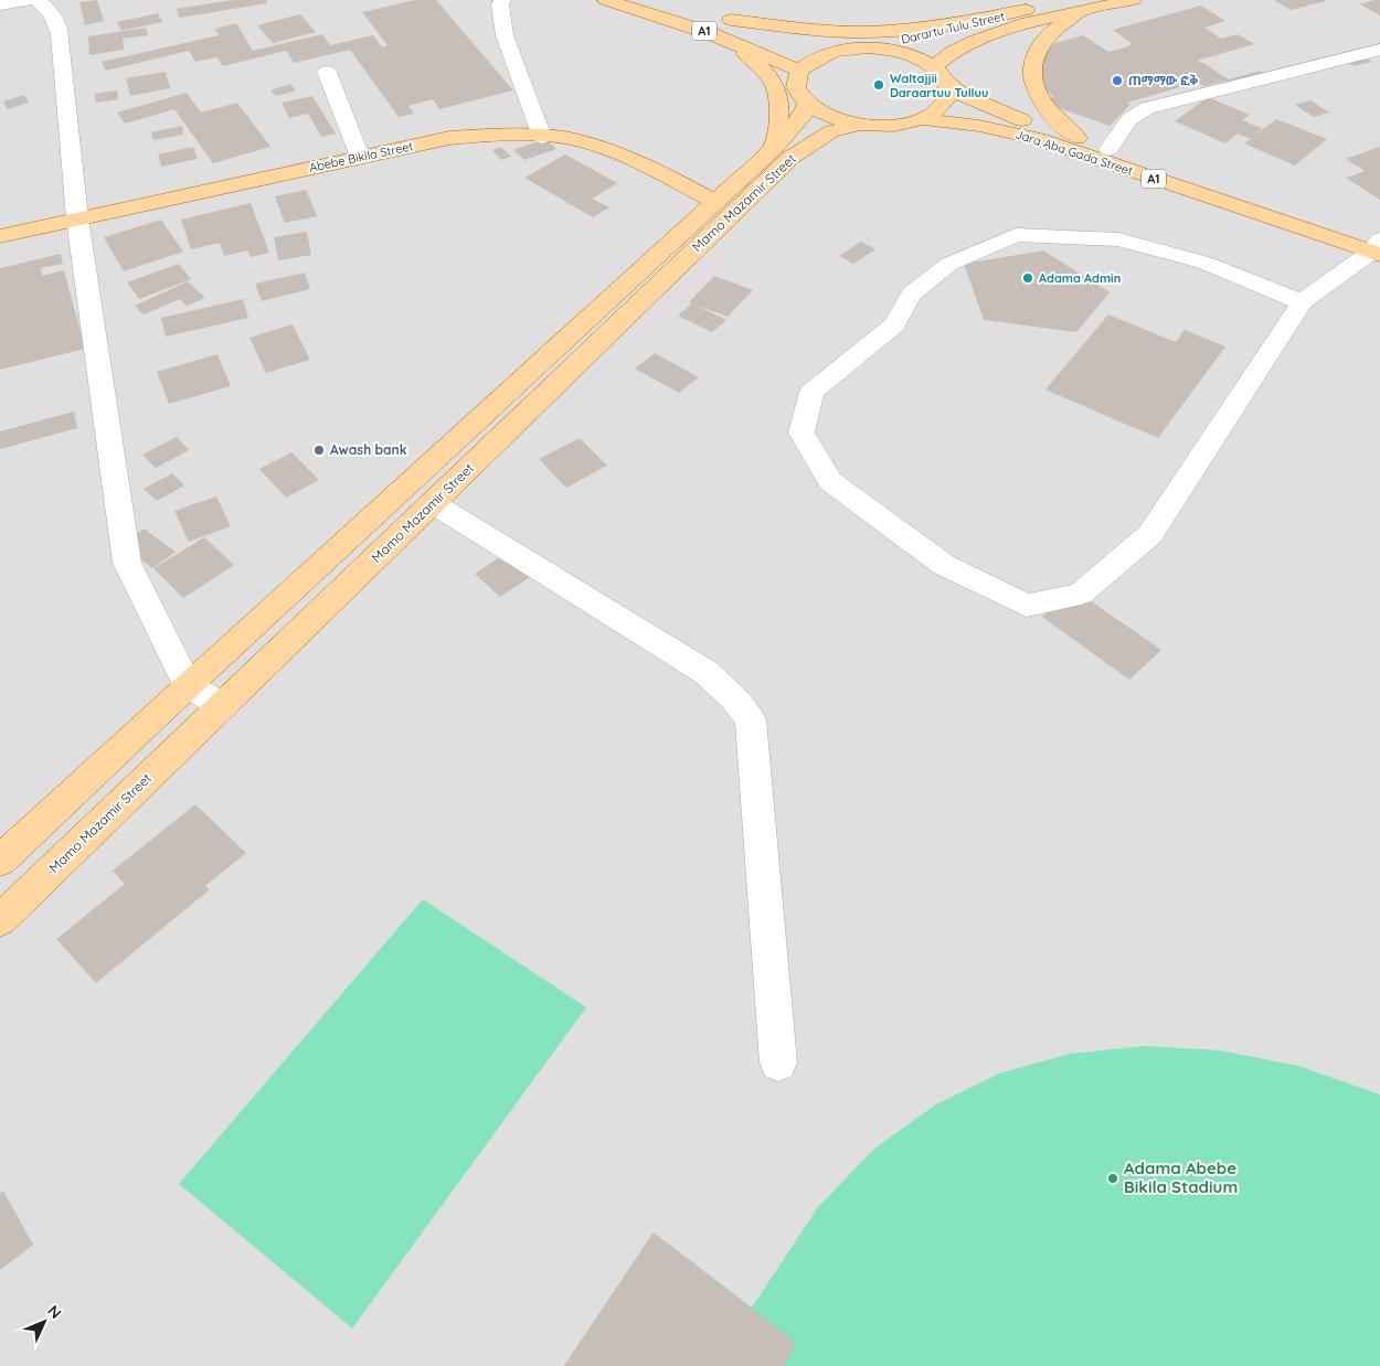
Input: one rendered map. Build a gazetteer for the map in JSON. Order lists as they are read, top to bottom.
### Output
{
  "streets": {
    "main road": [
      "Darartu Tulu Street",
      "A1",
      "Jara Aba Gada Street",
      "Abebe Bikila Street",
      "Mamo Mazamir Street"
    ]
  },
  "crossings": [
    ["Abebe Bikila Street", "Mamo Mazamir Street"]
  ],
  "places": [
    "ጠማማው ፎቅ",
    "Waltajjii Daraartuu Tulluu",
    "Adama Admin",
    "Awash bank",
    "Adama Abebe Bikila Stadium"
  ],
  "north": "top right"
}
